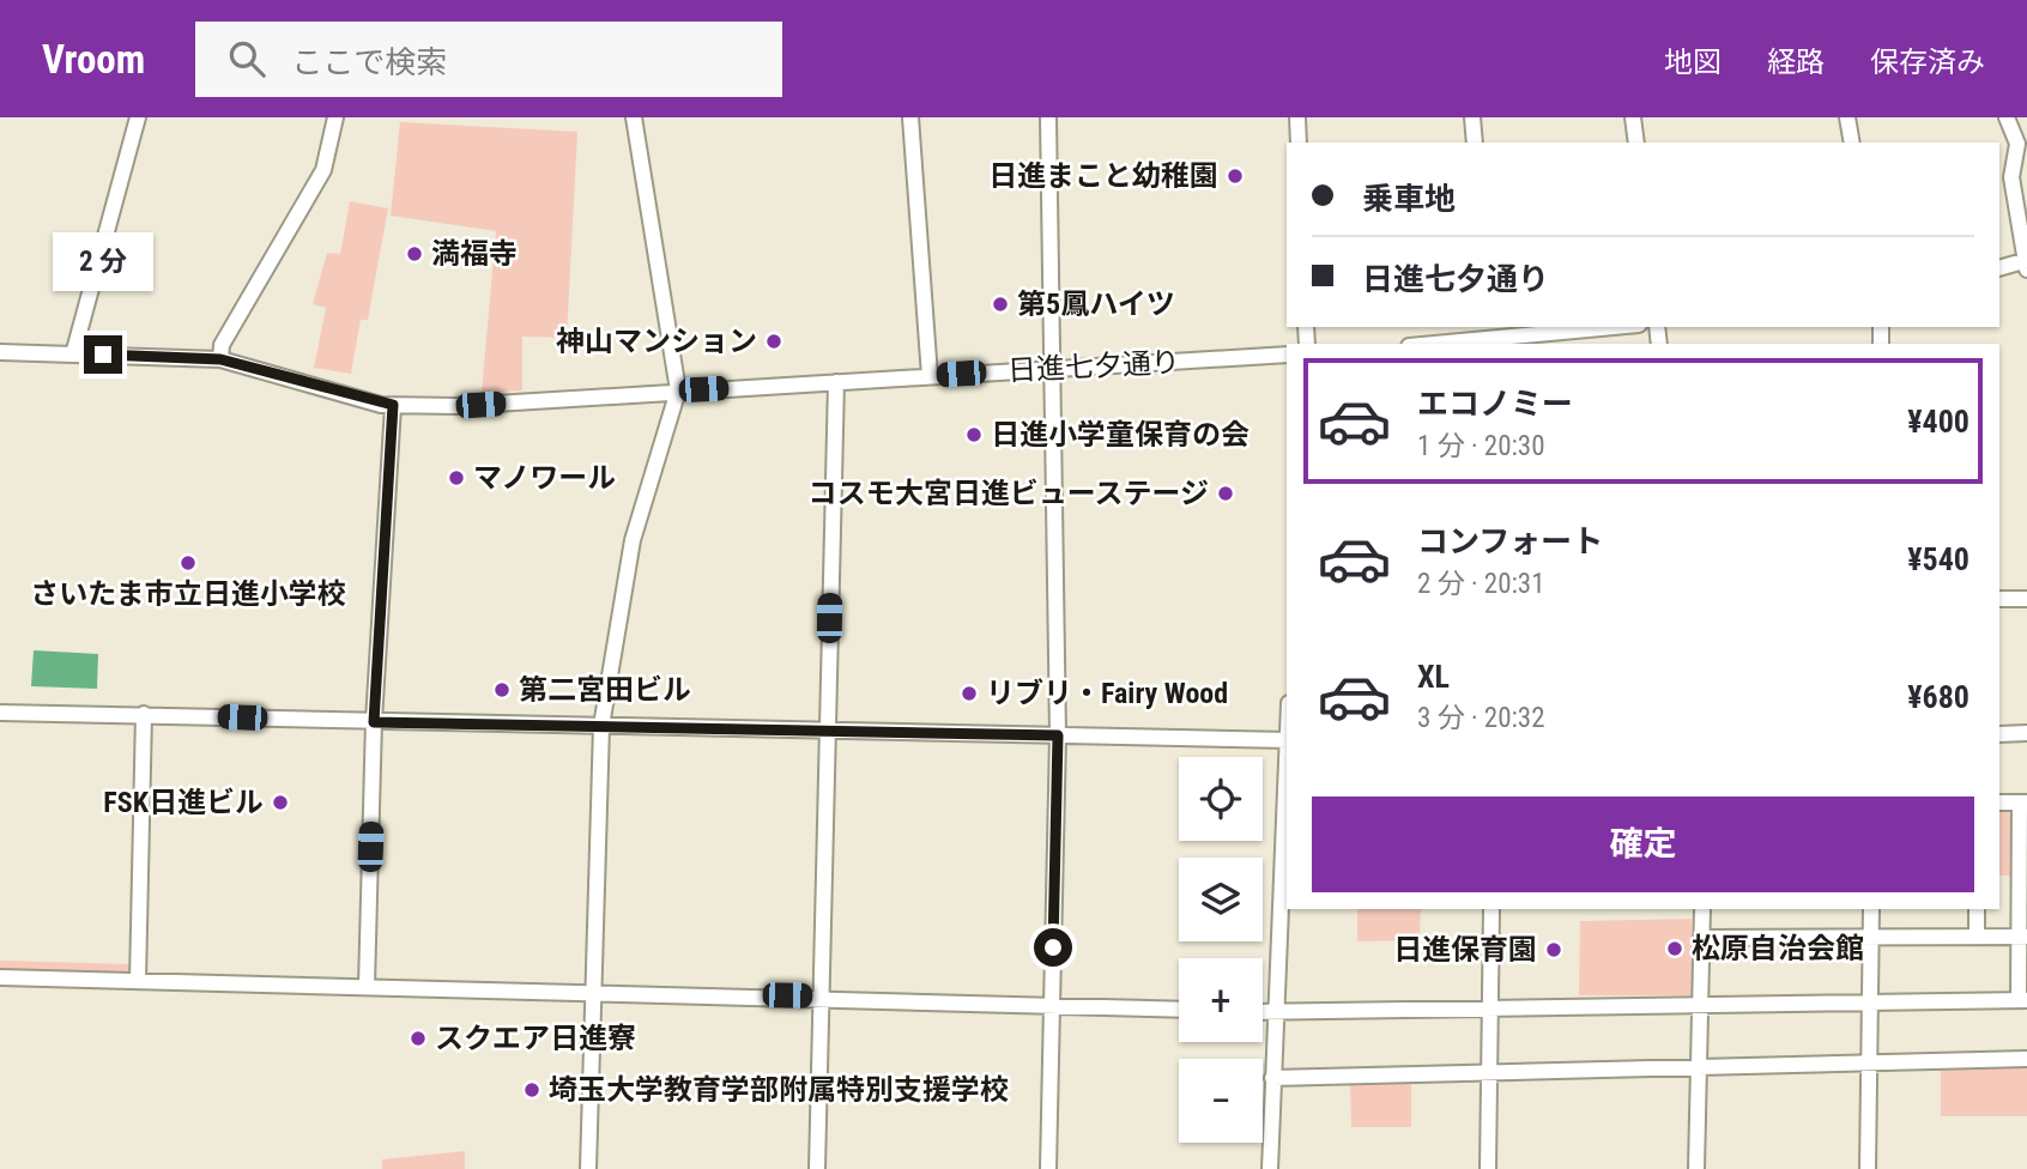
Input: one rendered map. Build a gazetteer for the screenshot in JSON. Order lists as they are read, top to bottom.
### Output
{
  "streets": {
    "street": ["日進七夕通り"]
  },
  "places": [
    "日進まこと幼稚園",
    "満福寺",
    "第5鳳ハイツ",
    "神山マンション",
    "日進小学童保育の会",
    "マノワール",
    "コスモ大宮日進ビューステージ",
    "さいたま市立日進小学校",
    "第二宮田ビル",
    "リブリ・Fairy Wood",
    "FSK日進ビル",
    "松原自治会館",
    "日進保育園",
    "スクエア日進寮",
    "埼玉大学教育学部附属特別支援学校"
  ],
  "page": {
    "header": "Vroom",
    "search": "ここで検索",
    "nav": ["地図", "経路", "保存済み"],
    "banner": ["乗車地", "日進七夕通り"],
    "bubble": "2 分",
    "list": [
      {
        "name": "エコノミー",
        "note": "1 分 · 20:30",
        "value": "¥400"
      },
      {
        "name": "コンフォート",
        "note": "2 分 · 20:31",
        "value": "¥540"
      },
      {
        "name": "XL",
        "note": "3 分 · 20:32",
        "value": "¥680"
      }
    ],
    "map_buttons": ["+", "−"],
    "buttons": "確定"
  }
}
